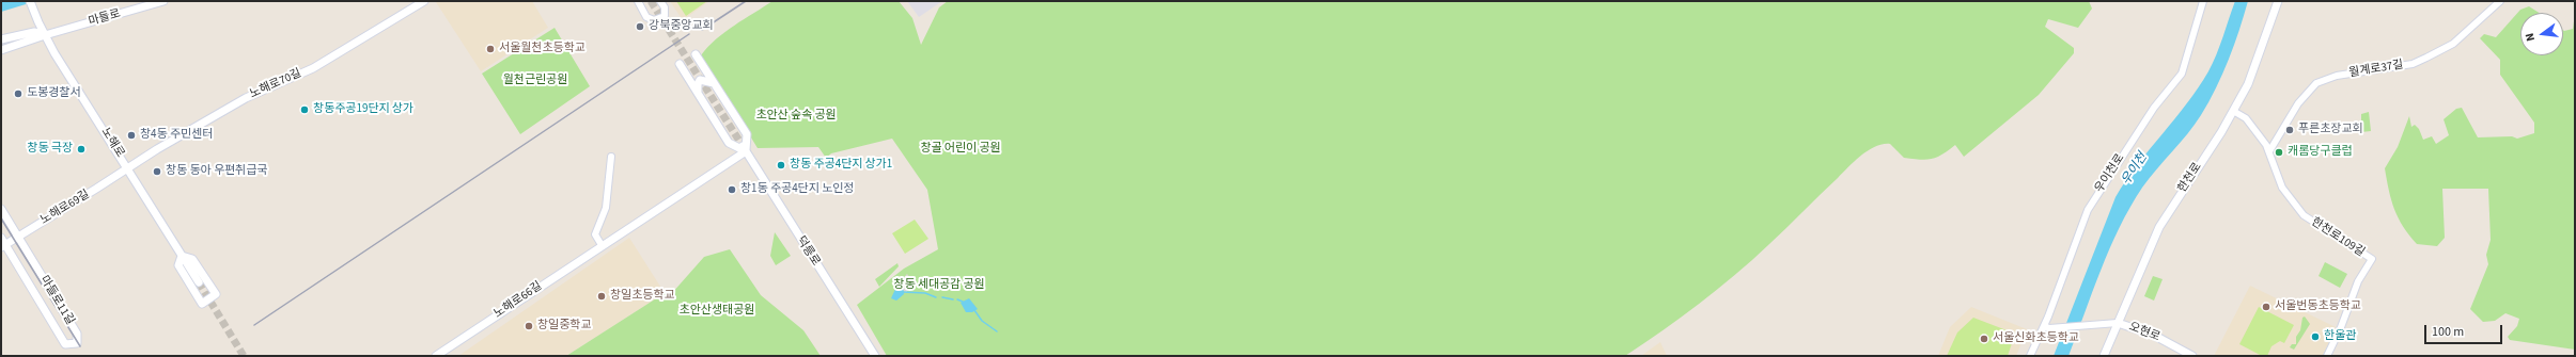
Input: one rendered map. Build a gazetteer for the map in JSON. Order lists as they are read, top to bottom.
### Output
{
  "streets": {
    "main road": [
      "마들로",
      "노해로70길",
      "노해로",
      "한천로",
      "노해로69길",
      "덕릉로",
      "마들로11길",
      "노해로66길",
      "오현로"
    ],
    "street": ["월계로37길", "우이천로", "한천로109길"]
  },
  "crossings": [
    ["마들로", "노해로"],
    ["월계로37길", "한천로109길"],
    ["노해로70길", "노해로"],
    ["노해로70길", "노해로69길"],
    ["노해로", "노해로69길"],
    ["한천로", "한천로109길"],
    ["한천로", "오현로"],
    ["노해로69길", "마들로11길"],
    ["덕릉로", "노해로66길"]
  ],
  "water": ["우이천"],
  "parks": [
    "월천근린공원",
    "초안산 숲속 공원",
    "창골 어린이 공원",
    "창동 세대공감 공원",
    "초안산생태공원"
  ],
  "places": [
    "강북중앙교회",
    "서울월천초등학교",
    "도봉경찰서",
    "창동주공19단지 상가",
    "푸른초장교회",
    "창4동 주민센터",
    "창동 극장",
    "캐롬당구클럽",
    "창동 주공4단지 상가1",
    "창동 동아 우편취급국",
    "창1동 주공4단지 노인정",
    "창일초등학교",
    "서울번동초등학교",
    "창일중학교",
    "한울관",
    "서울신화초등학교"
  ],
  "scale_bar": "100 m",
  "north": "left"
}
